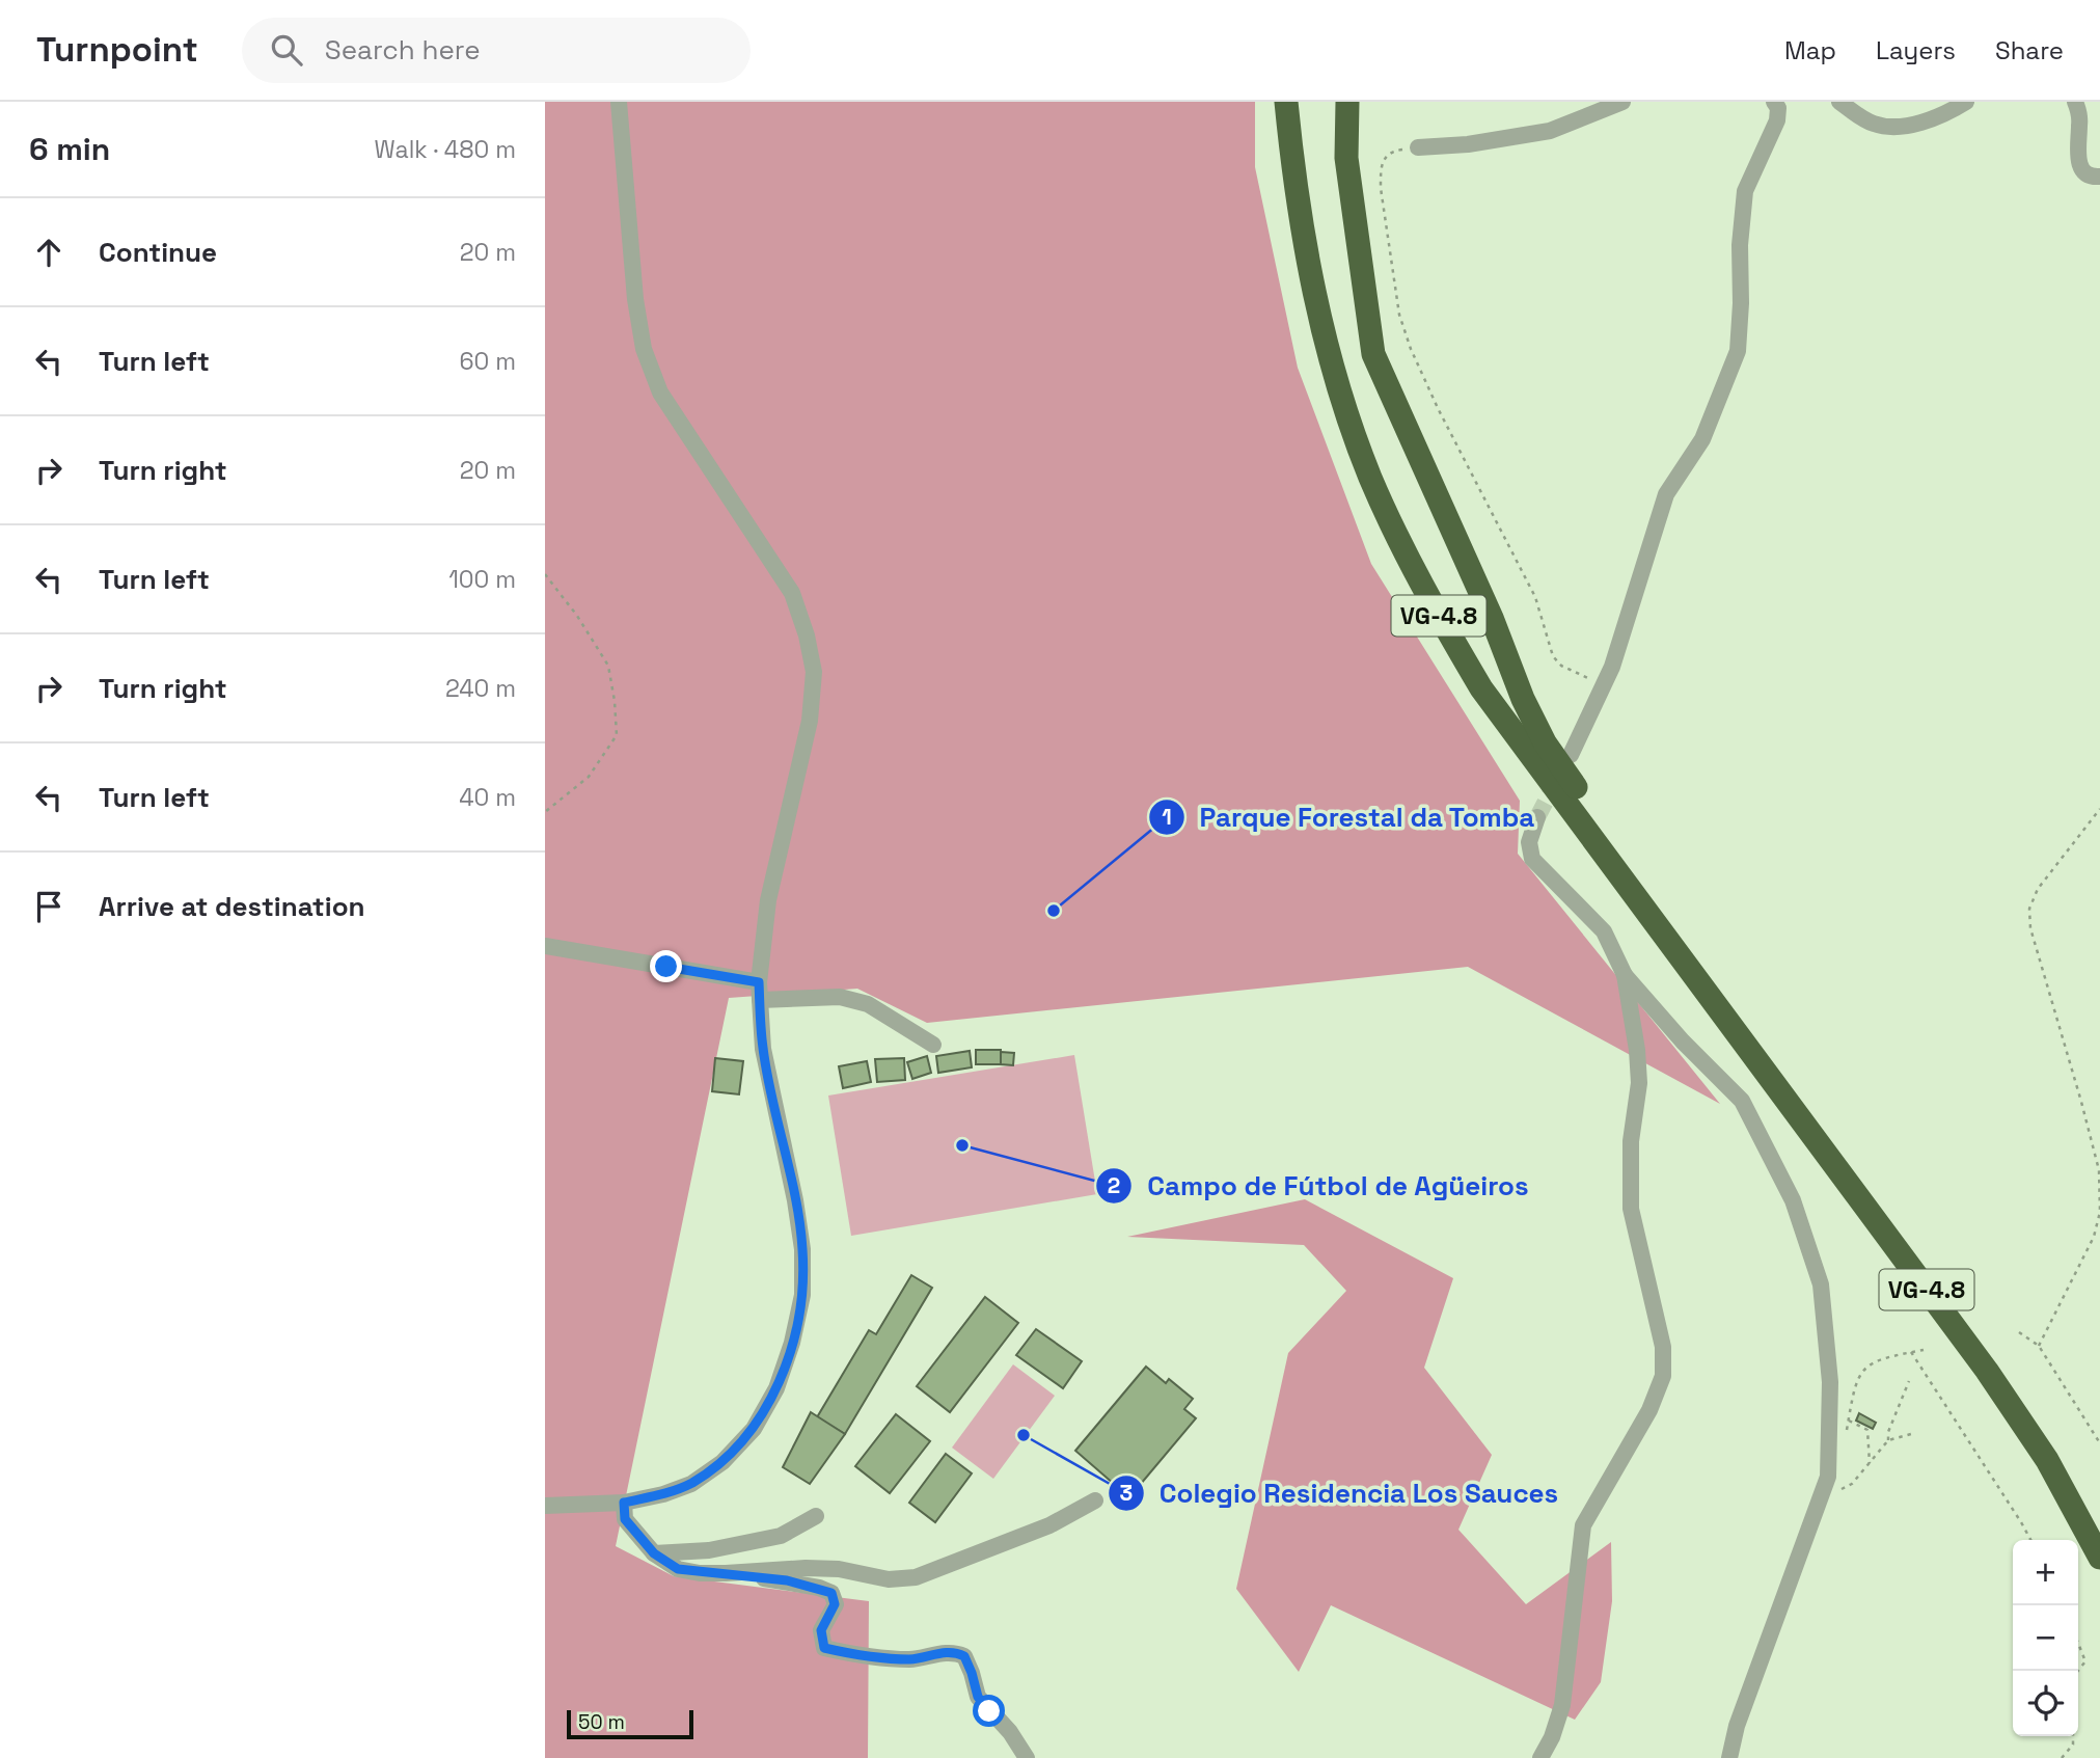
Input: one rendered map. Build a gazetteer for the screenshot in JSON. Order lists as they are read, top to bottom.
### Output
{
  "streets": {
    "highway": ["VG-4.8"]
  },
  "places": ["Parque Forestal da Tomba", "Campo de Fútbol de Agüeiros", "Colegio Residencia Los Sauces"],
  "scale_bar": "50 m",
  "page": {
    "header": "Turnpoint",
    "search": "Search here",
    "nav": ["Map", "Layers", "Share"],
    "heading": ["6 min", "Walk · 480 m"],
    "list": [
      ["Continue", "20 m"],
      ["Turn left", "60 m"],
      ["Turn right", "20 m"],
      ["Turn left", "100 m"],
      ["Turn right", "240 m"],
      ["Turn left", "40 m"],
      "Arrive at destination"
    ],
    "map_buttons": ["+", "−"],
    "scale": "50 m"
  }
}
